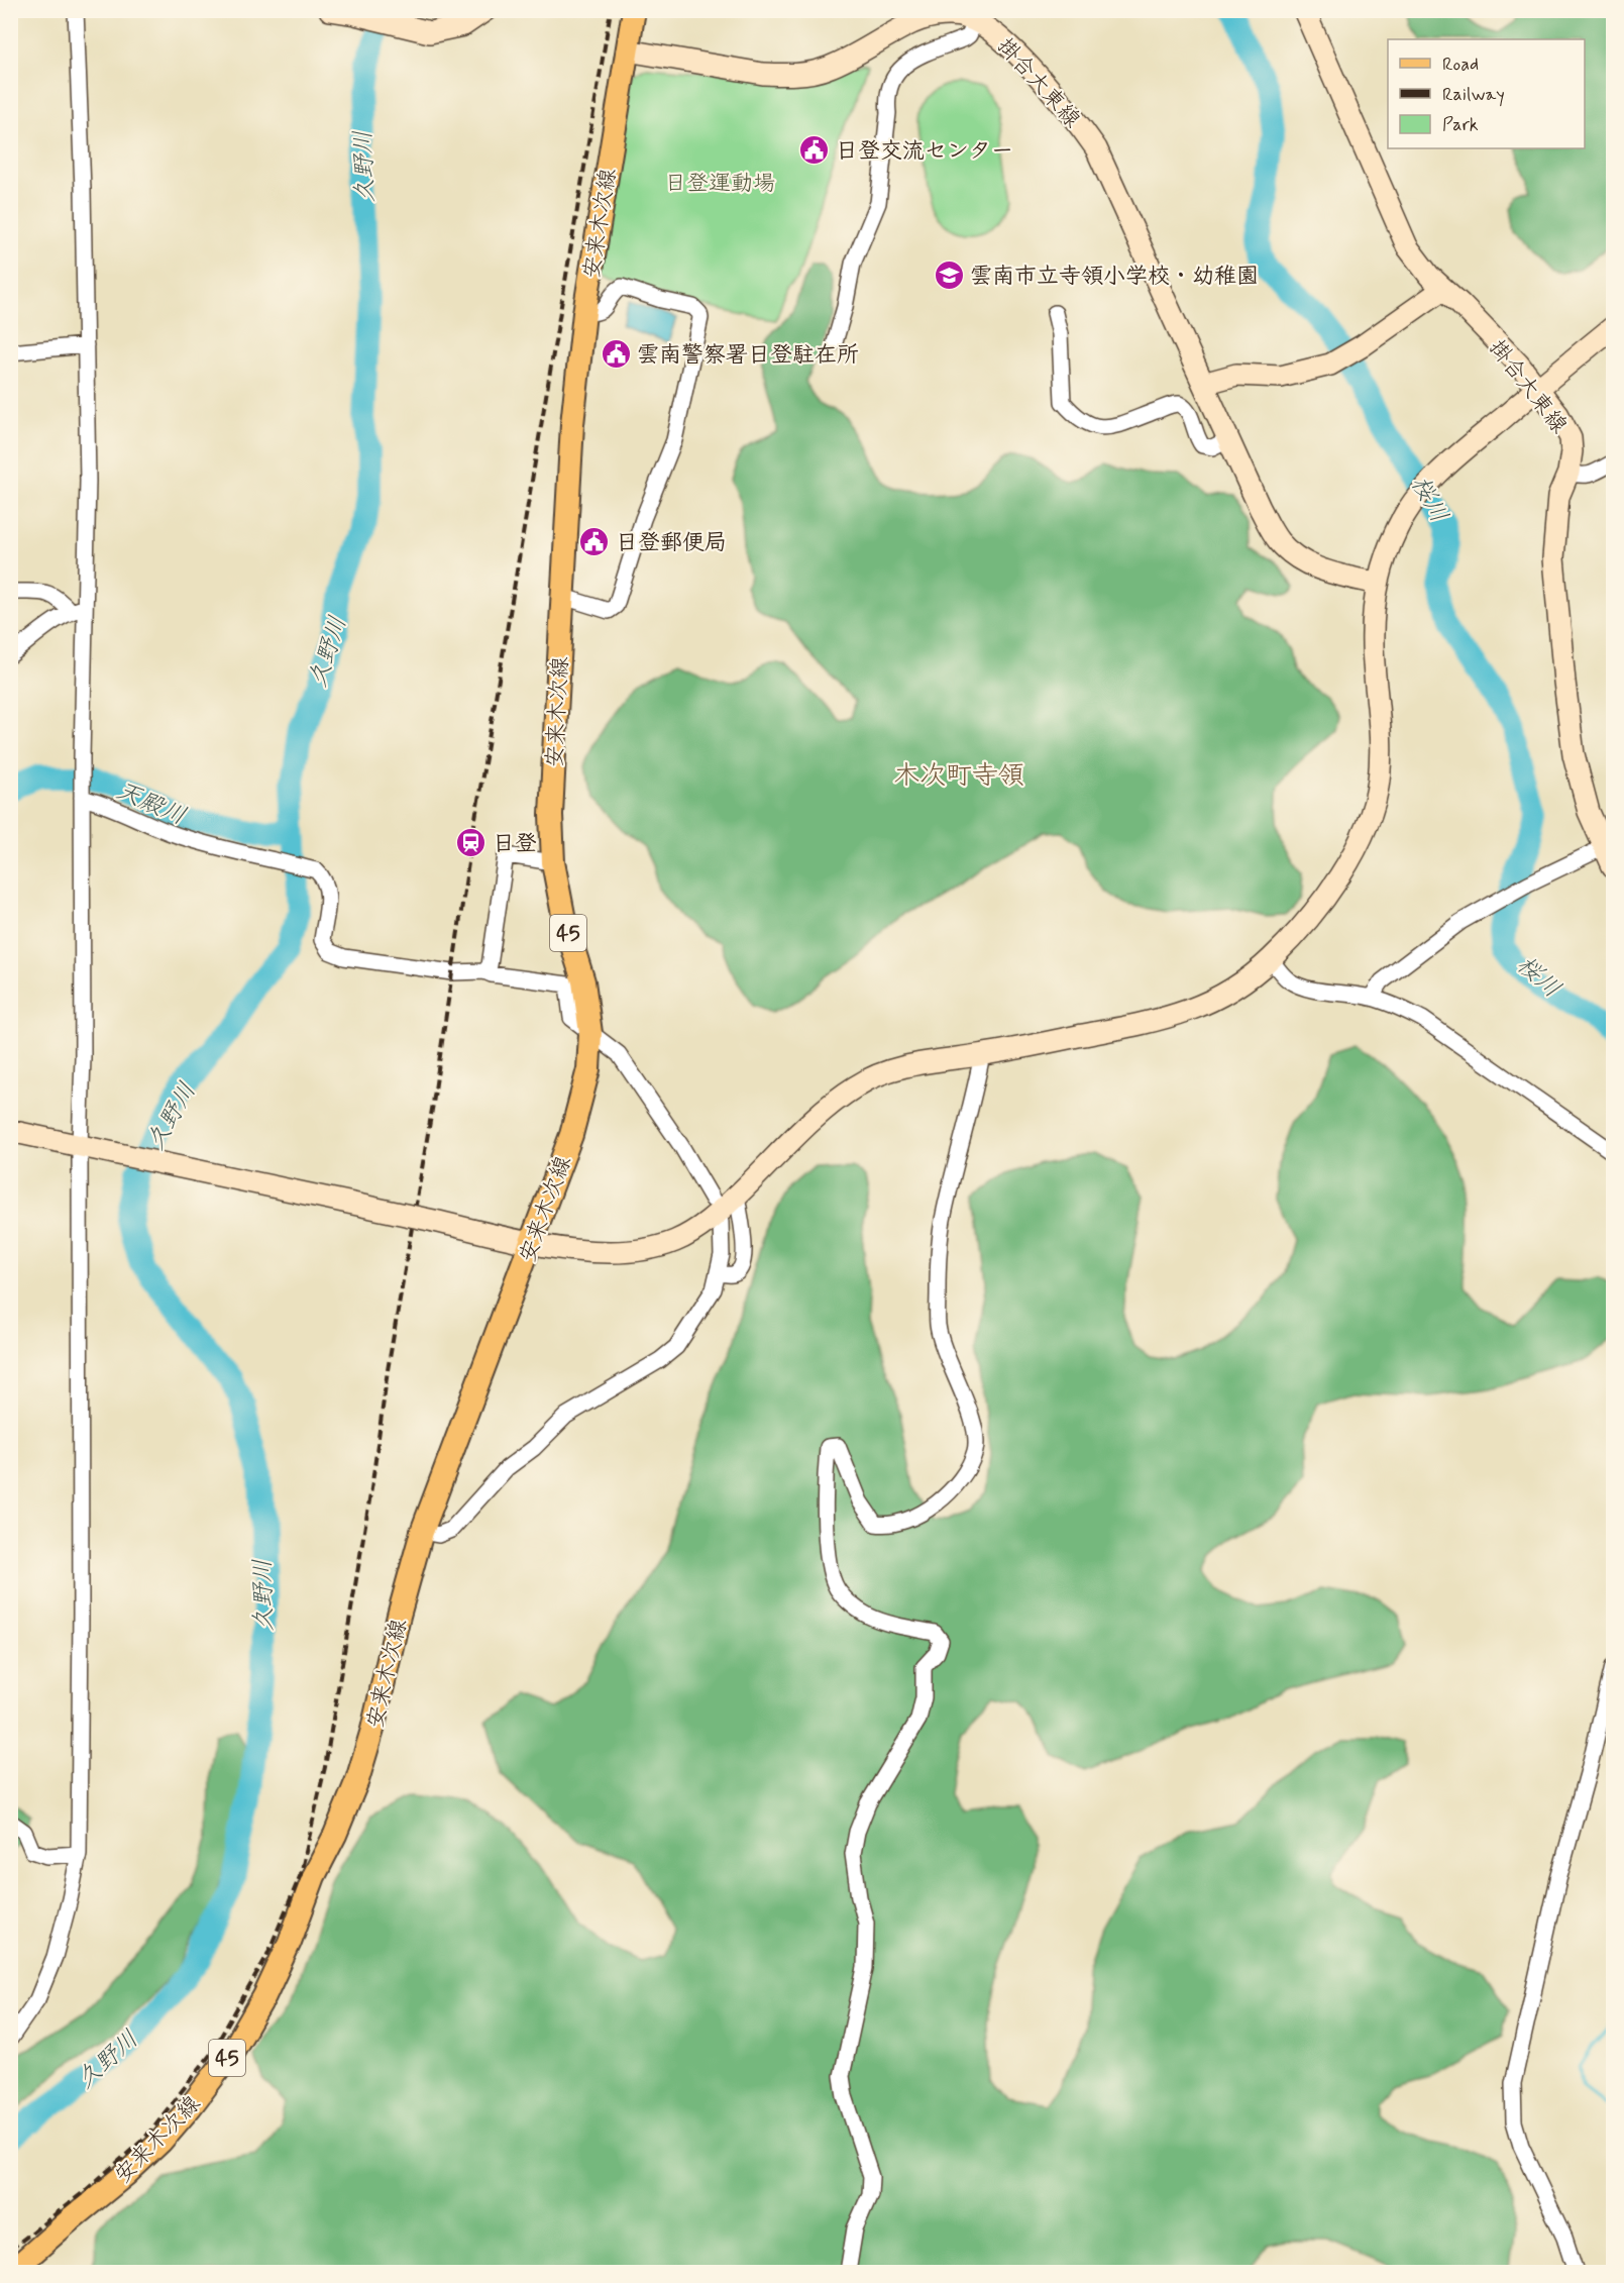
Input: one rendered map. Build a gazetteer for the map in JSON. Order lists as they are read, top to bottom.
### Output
{
  "streets": {
    "main road": ["安来木次線", "45"],
    "street": ["掛合大東線"]
  },
  "crossings": [
    ["掛合大東線", "安来木次線"]
  ],
  "districts": ["木次町寺領"],
  "water": ["久野川", "桜川", "天殿川"],
  "parks": ["日登運動場"],
  "places": {
    "public building": ["日登交流センター", "雲南警察署日登駐在所", "日登郵便局"],
    "school or university": ["雲南市立寺領小学校・幼稚園"],
    "station": ["日登"]
  },
  "legend": ["Road", "Railway", "Park"]
}
